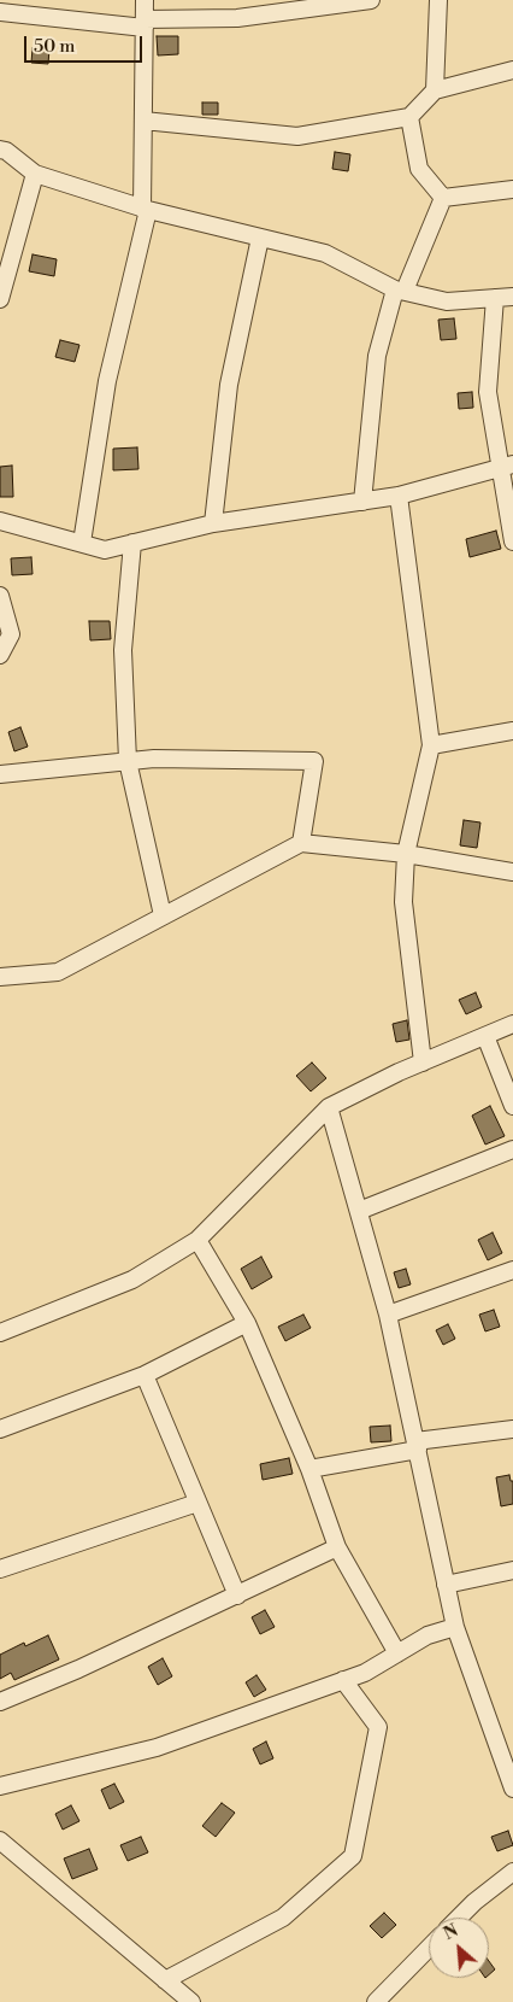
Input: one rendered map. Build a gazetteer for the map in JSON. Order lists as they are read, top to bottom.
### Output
{
  "scale_bar": "50 m",
  "north": "top left"
}
